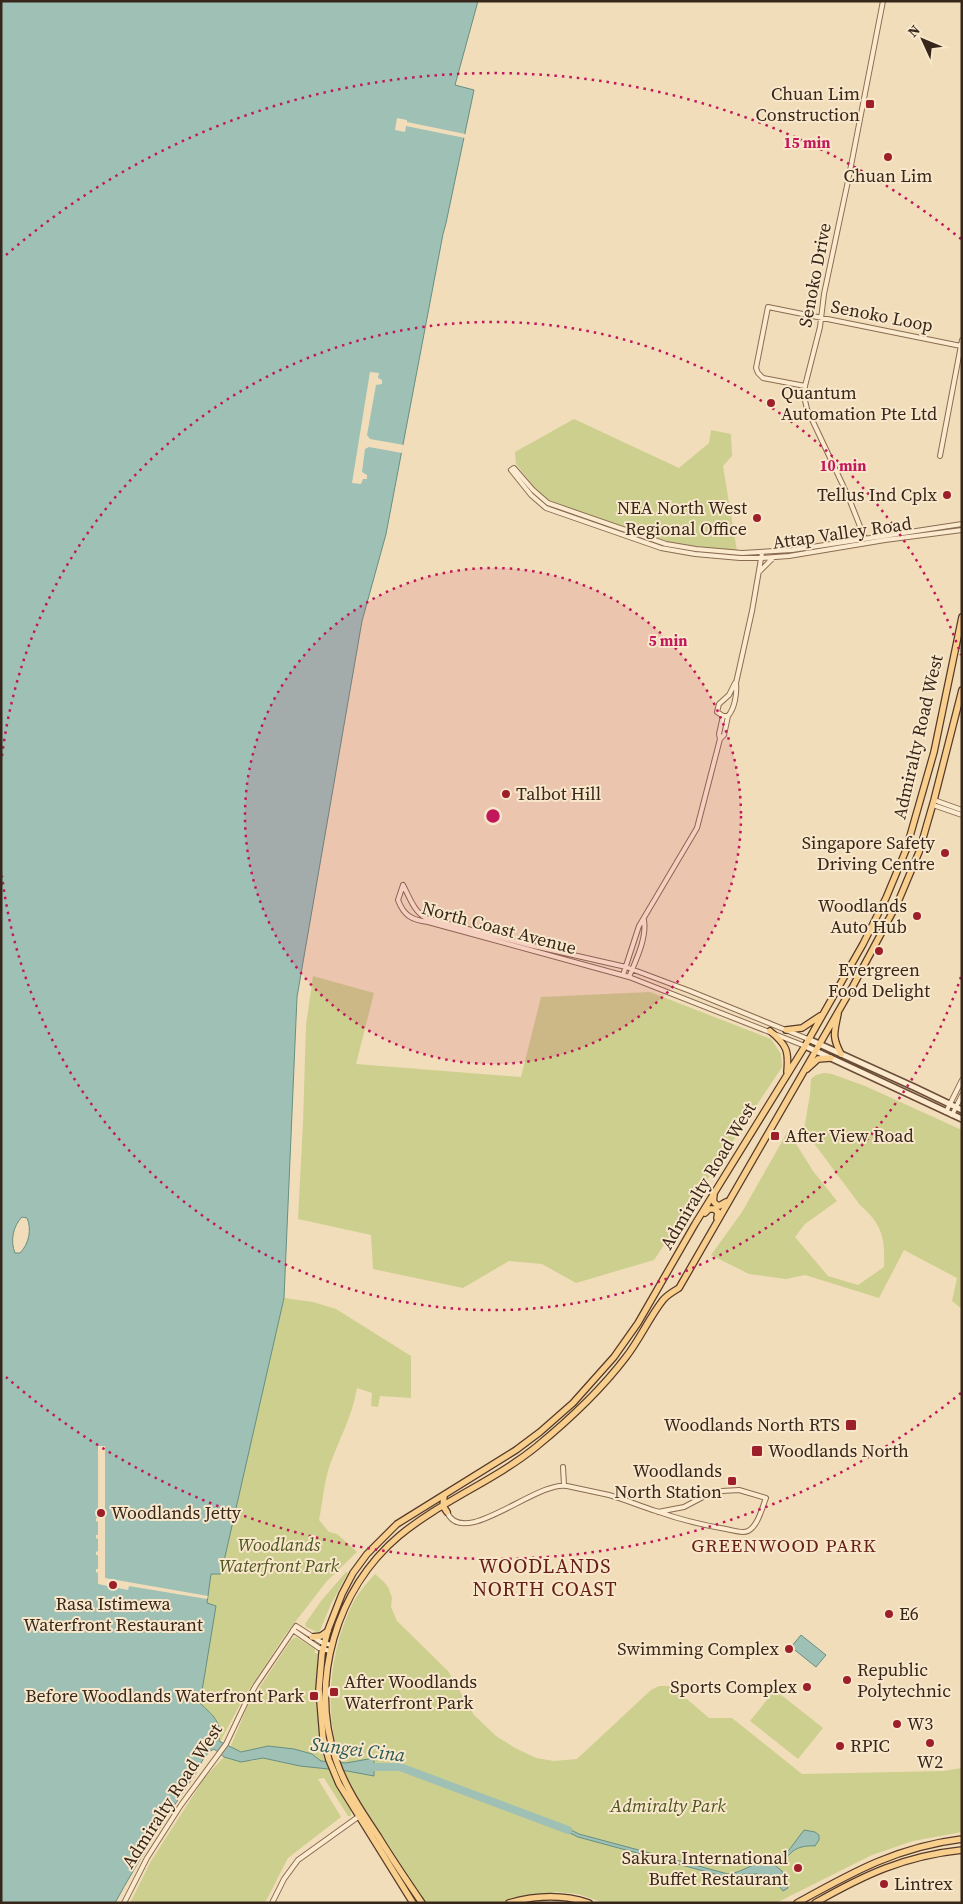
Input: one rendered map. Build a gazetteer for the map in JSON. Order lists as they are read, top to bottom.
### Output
{
  "streets": {
    "main road": ["Admiralty Road West", "North Coast Avenue"],
    "street": ["Senoko Drive", "Senoko Loop", "Attap Valley Road"]
  },
  "crossings": [
    ["Senoko Drive", "Senoko Loop"],
    ["Senoko Drive", "Attap Valley Road"],
    ["Admiralty Road West", "North Coast Avenue"]
  ],
  "districts": ["GREENWOOD PARK", "WOODLANDS NORTH COAST"],
  "water": ["Sungei Cina"],
  "parks": ["Woodlands Waterfront Park", "Admiralty Park"],
  "places": {
    "transit": [
      "Chuan Lim Construction",
      "After View Road",
      "Woodlands North RTS",
      "Woodlands North",
      "Woodlands North Station",
      "After Woodlands Waterfront Park",
      "Before Woodlands Waterfront Park"
    ],
    "other": [
      "Chuan Lim",
      "Quantum Automation Pte Ltd",
      "Tellus Ind Cplx",
      "NEA North West Regional Office",
      "Talbot Hill",
      "Singapore Safety Driving Centre",
      "Woodlands Auto Hub",
      "Evergreen Food Delight",
      "Woodlands Jetty",
      "Rasa Istimewa Waterfront Restaurant",
      "E6",
      "Swimming Complex",
      "Republic Polytechnic",
      "Sports Complex",
      "W3",
      "W2",
      "RPIC",
      "Sakura International Buffet Restaurant",
      "Lintrex"
    ]
  },
  "north": "top left",
  "rings": ["15 min", "10 min", "5 min"]
}
